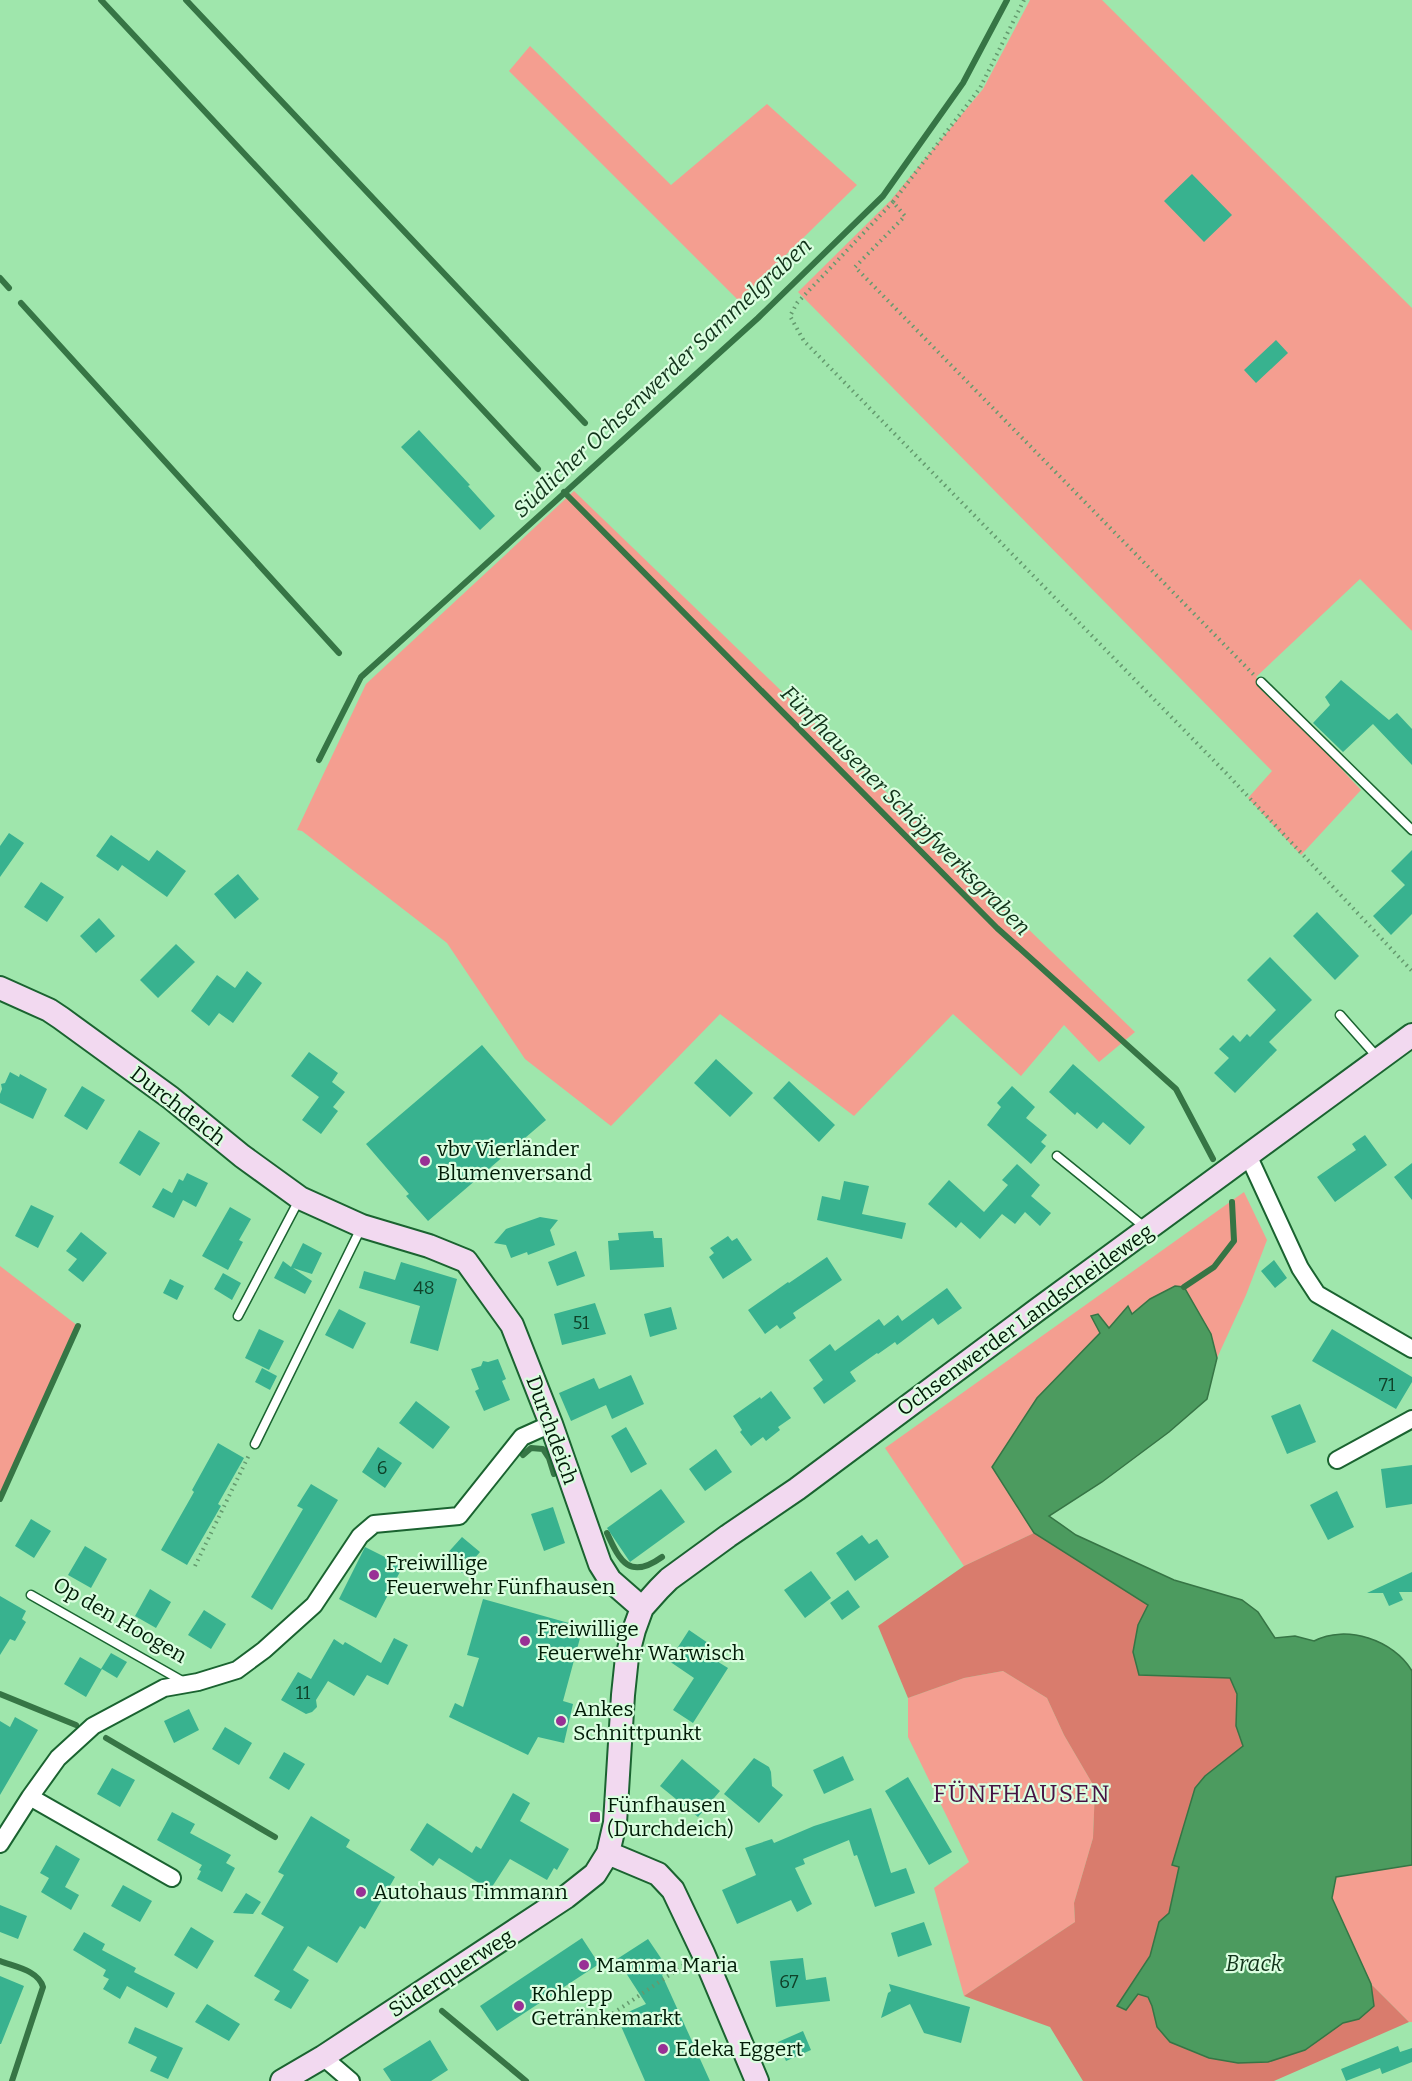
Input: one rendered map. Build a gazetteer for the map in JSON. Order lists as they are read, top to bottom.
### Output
{
  "streets": {
    "street": [
      "Durchdeich",
      "Ochsenwerder Landscheideweg",
      "Op den Hoogen",
      "Süderquerweg"
    ]
  },
  "crossings": [
    ["Durchdeich", "Ochsenwerder Landscheideweg"],
    ["Durchdeich", "Op den Hoogen"]
  ],
  "districts": ["FÜNFHAUSEN"],
  "water": ["Südlicher Ochsenwerder Sammelgraben", "Fünfhausener Schöpfwerksgraben", "Brack"],
  "places": {
    "other": [
      "vbv Vierländer Blumenversand",
      "Freiwillige Feuerwehr Fünfhausen",
      "Freiwillige Feuerwehr Warwisch",
      "Ankes Schnittpunkt",
      "Autohaus Timmann",
      "Mamma Maria",
      "Kohlepp Getränkemarkt",
      "Edeka Eggert"
    ],
    "transit": ["Fünfhausen (Durchdeich)"]
  },
  "house_numbers": [
    "48",
    "51",
    "71",
    "6",
    "11",
    "67"
  ]
}
